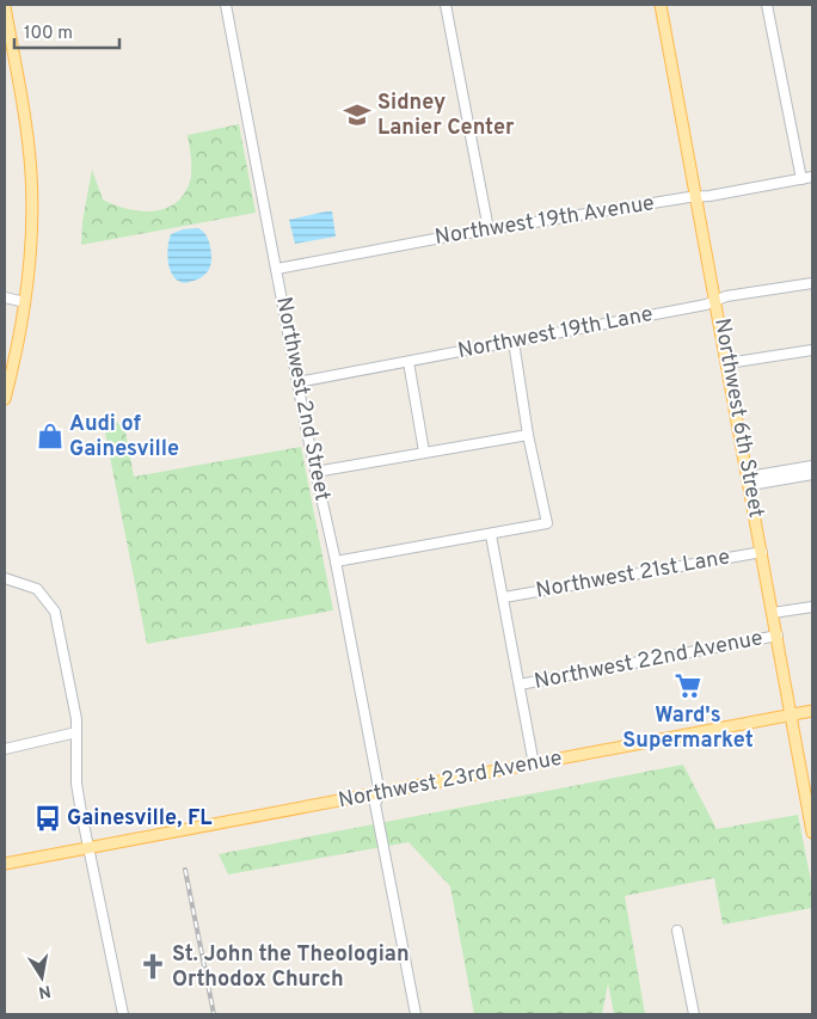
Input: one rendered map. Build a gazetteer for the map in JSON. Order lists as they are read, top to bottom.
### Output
{
  "streets": {
    "main road": ["Northwest 6th Street", "Northwest 23rd Avenue"],
    "street": [
      "Northwest 19th Avenue",
      "Northwest 19th Lane",
      "Northwest 2nd Street",
      "Northwest 21st Lane",
      "Northwest 22nd Avenue"
    ]
  },
  "crossings": [
    ["Northwest 19th Avenue", "Northwest 2nd Street"],
    ["Northwest 19th Avenue", "Northwest 6th Street"],
    ["Northwest 19th Lane", "Northwest 2nd Street"],
    ["Northwest 19th Lane", "Northwest 6th Street"],
    ["Northwest 2nd Street", "Northwest 23rd Avenue"],
    ["Northwest 6th Street", "Northwest 21st Lane"],
    ["Northwest 6th Street", "Northwest 22nd Avenue"],
    ["Northwest 6th Street", "Northwest 23rd Avenue"]
  ],
  "places": {
    "school or university": ["Sidney Lanier Center"],
    "shop": ["Audi of Gainesville"],
    "supermarket": ["Ward's Supermarket"],
    "bus stop": ["Gainesville, FL"],
    "church": ["St. John the Theologian Orthodox Church"]
  },
  "scale_bar": "100 m",
  "north": "bottom"
}
